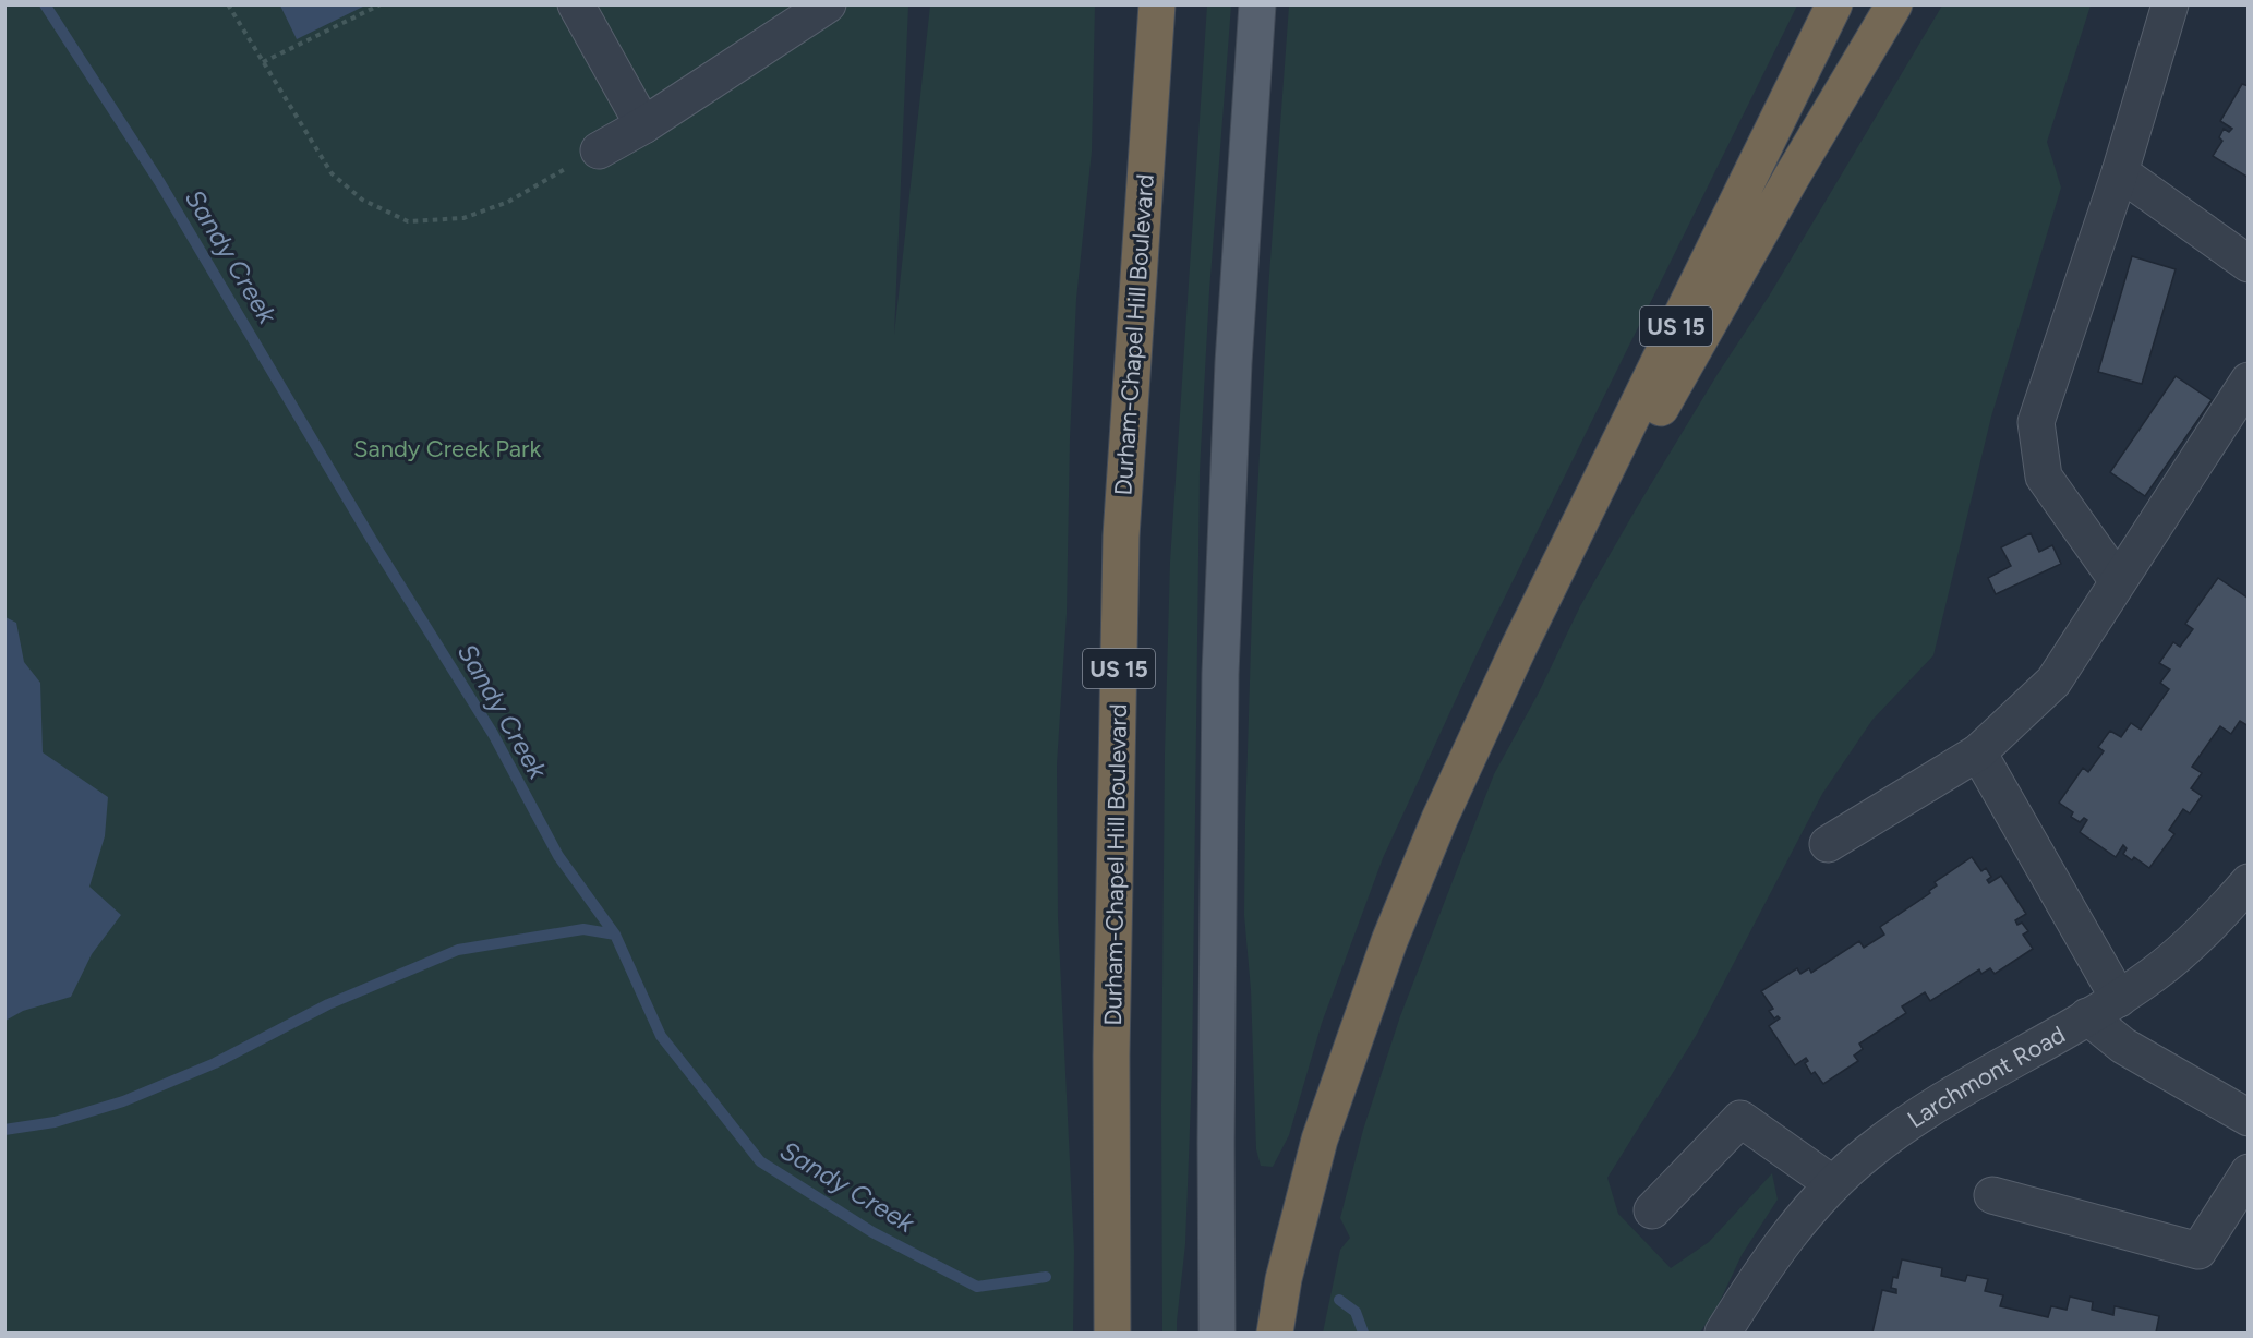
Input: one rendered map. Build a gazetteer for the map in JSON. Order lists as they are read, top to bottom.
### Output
{
  "streets": {
    "highway": ["US 15", "Durham-Chapel Hill Boulevard"],
    "street": ["Larchmont Road"]
  },
  "water": ["Sandy Creek"],
  "parks": ["Sandy Creek Park"]
}
